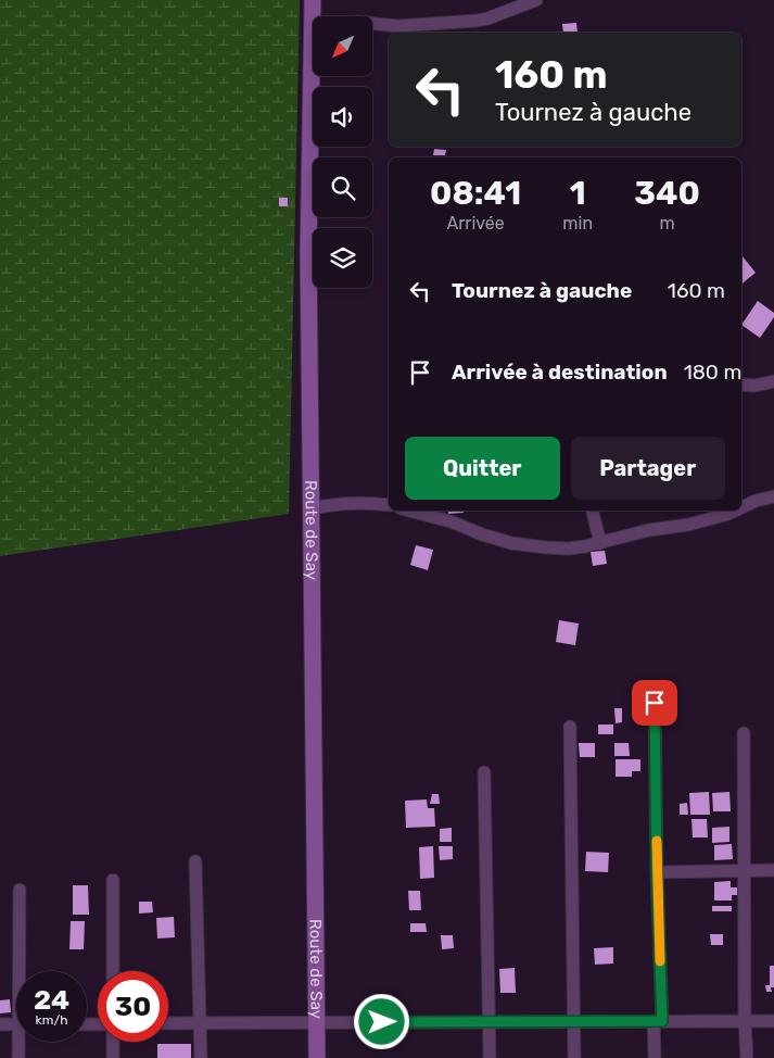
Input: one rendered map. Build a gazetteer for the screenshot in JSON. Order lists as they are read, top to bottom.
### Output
{
  "streets": {
    "main road": ["Route de Say"]
  },
  "north": "bottom left",
  "page": {
    "turn": ["160 m", "Tournez à gauche"],
    "eta": [
      "08:41",
      "Arrivée",
      "1",
      "min",
      "340",
      "m"
    ],
    "list": [
      {
        "name": "Tournez à gauche",
        "value": "160 m"
      },
      {
        "name": "Arrivée à destination",
        "value": "180 m"
      }
    ],
    "buttons": ["Quitter", "Partager"],
    "speed": "24 km/h",
    "limit": "30"
  }
}
